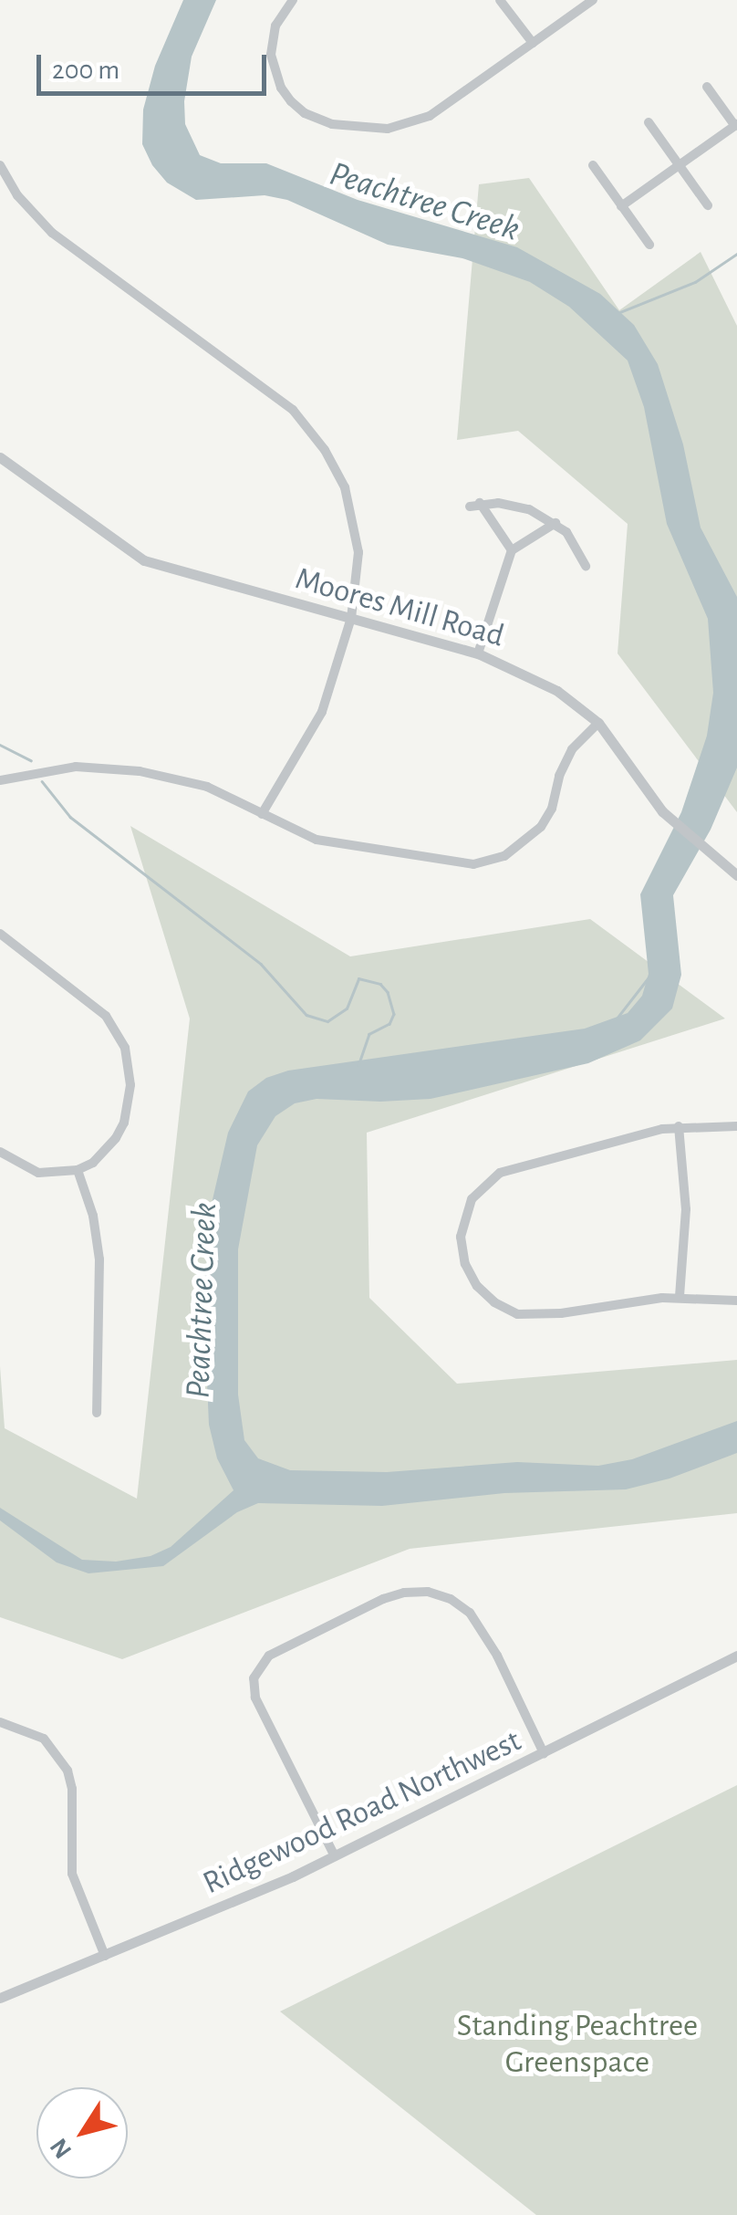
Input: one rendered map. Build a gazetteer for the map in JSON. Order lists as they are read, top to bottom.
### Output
{
  "streets": {
    "street": ["Moores Mill Road", "Ridgewood Road Northwest"]
  },
  "water": ["Peachtree Creek"],
  "parks": ["Standing Peachtree Greenspace"],
  "scale_bar": "200 m",
  "north": "bottom left"
}
